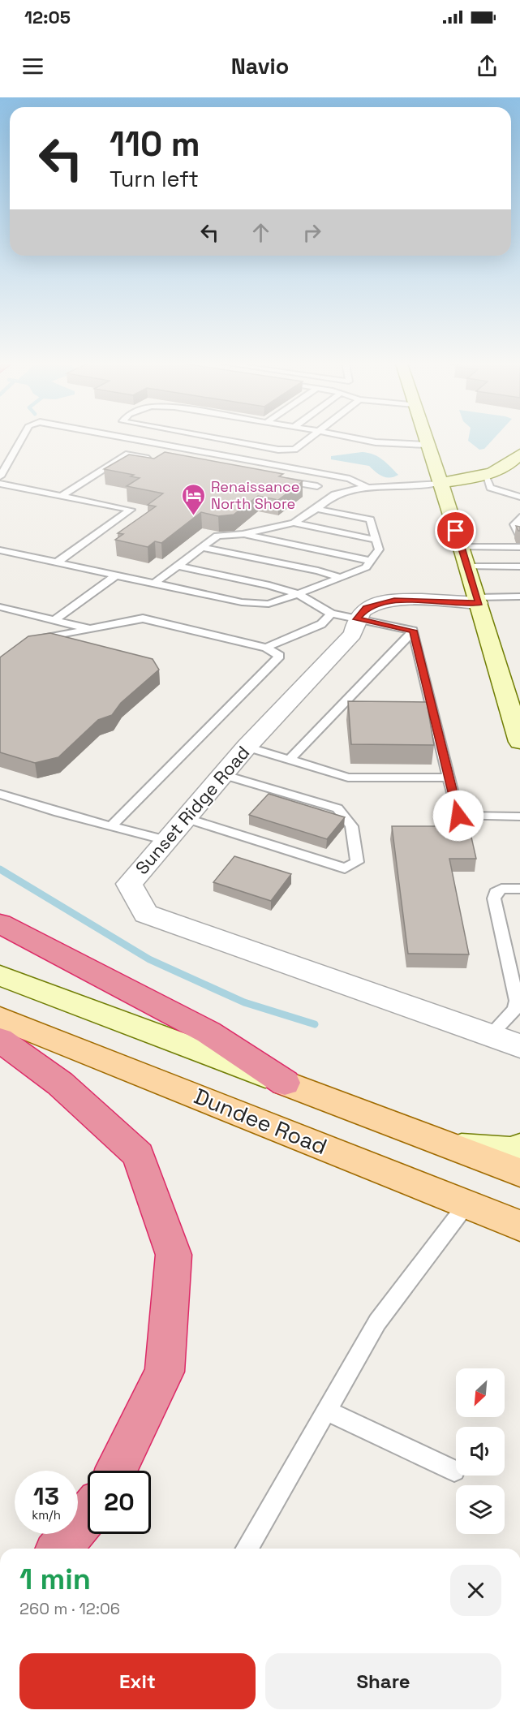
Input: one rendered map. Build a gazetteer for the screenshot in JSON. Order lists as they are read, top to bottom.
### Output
{
  "streets": {
    "main road": ["Dundee Road"],
    "street": ["Sunset Ridge Road"]
  },
  "places": {
    "hotel": ["Renaissance North Shore"]
  },
  "north": "bottom left",
  "page": {
    "status": "12:05",
    "header": "Navio",
    "turn": ["110 m", "Turn left"],
    "speed": "13 km/h",
    "limit": "20",
    "heading": ["1 min", "260 m · 12:06"],
    "buttons": ["Exit", "Share"]
  }
}
